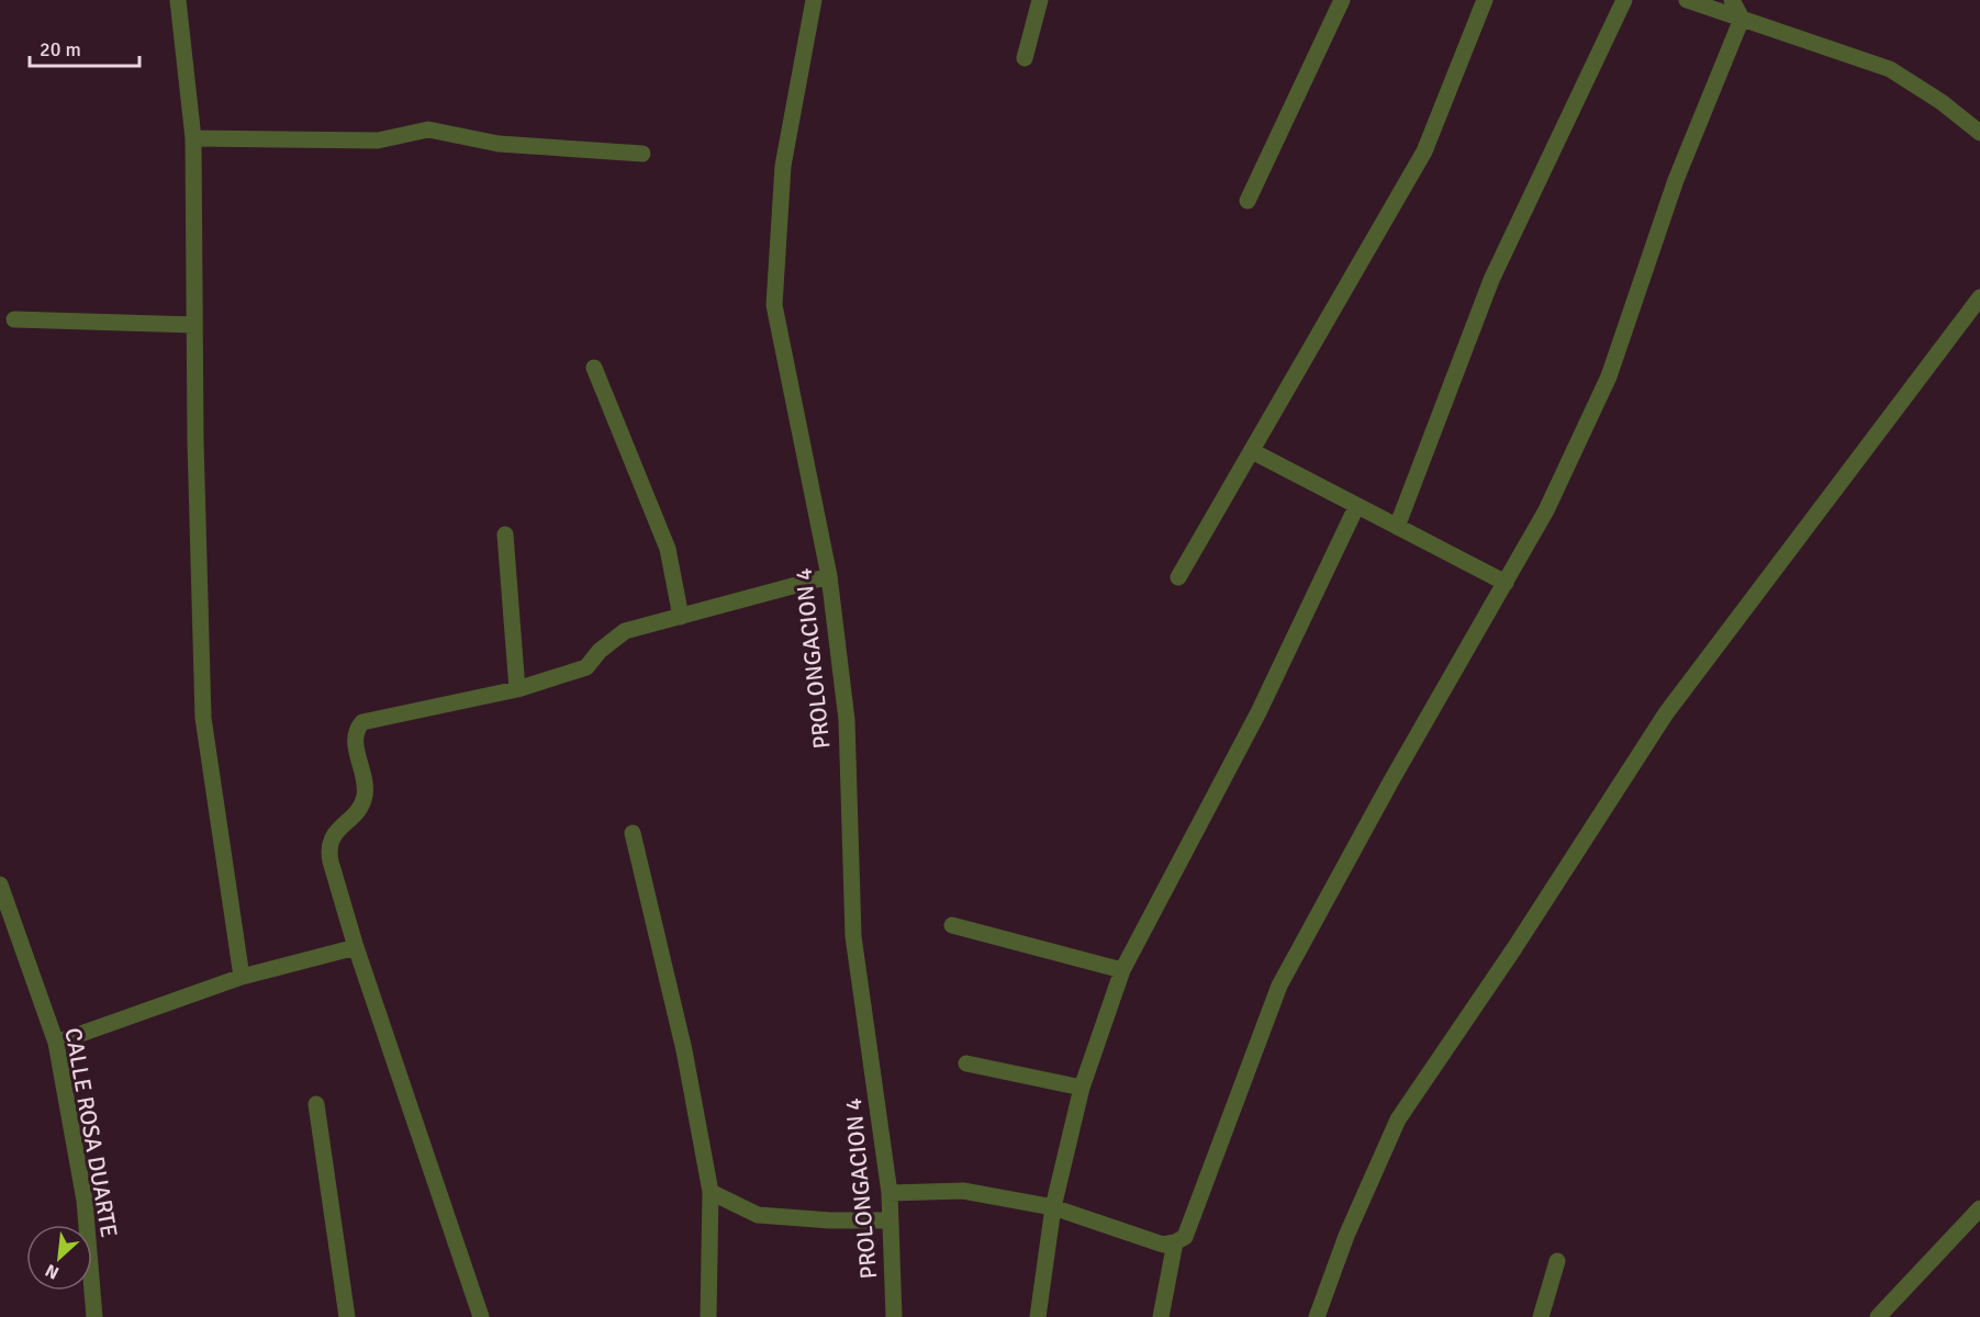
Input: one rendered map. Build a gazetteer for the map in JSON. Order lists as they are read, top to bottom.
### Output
{
  "streets": {
    "street": ["PROLONGACION 4", "CALLE ROSA DUARTE"]
  },
  "scale_bar": "20 m",
  "north": "bottom left"
}
